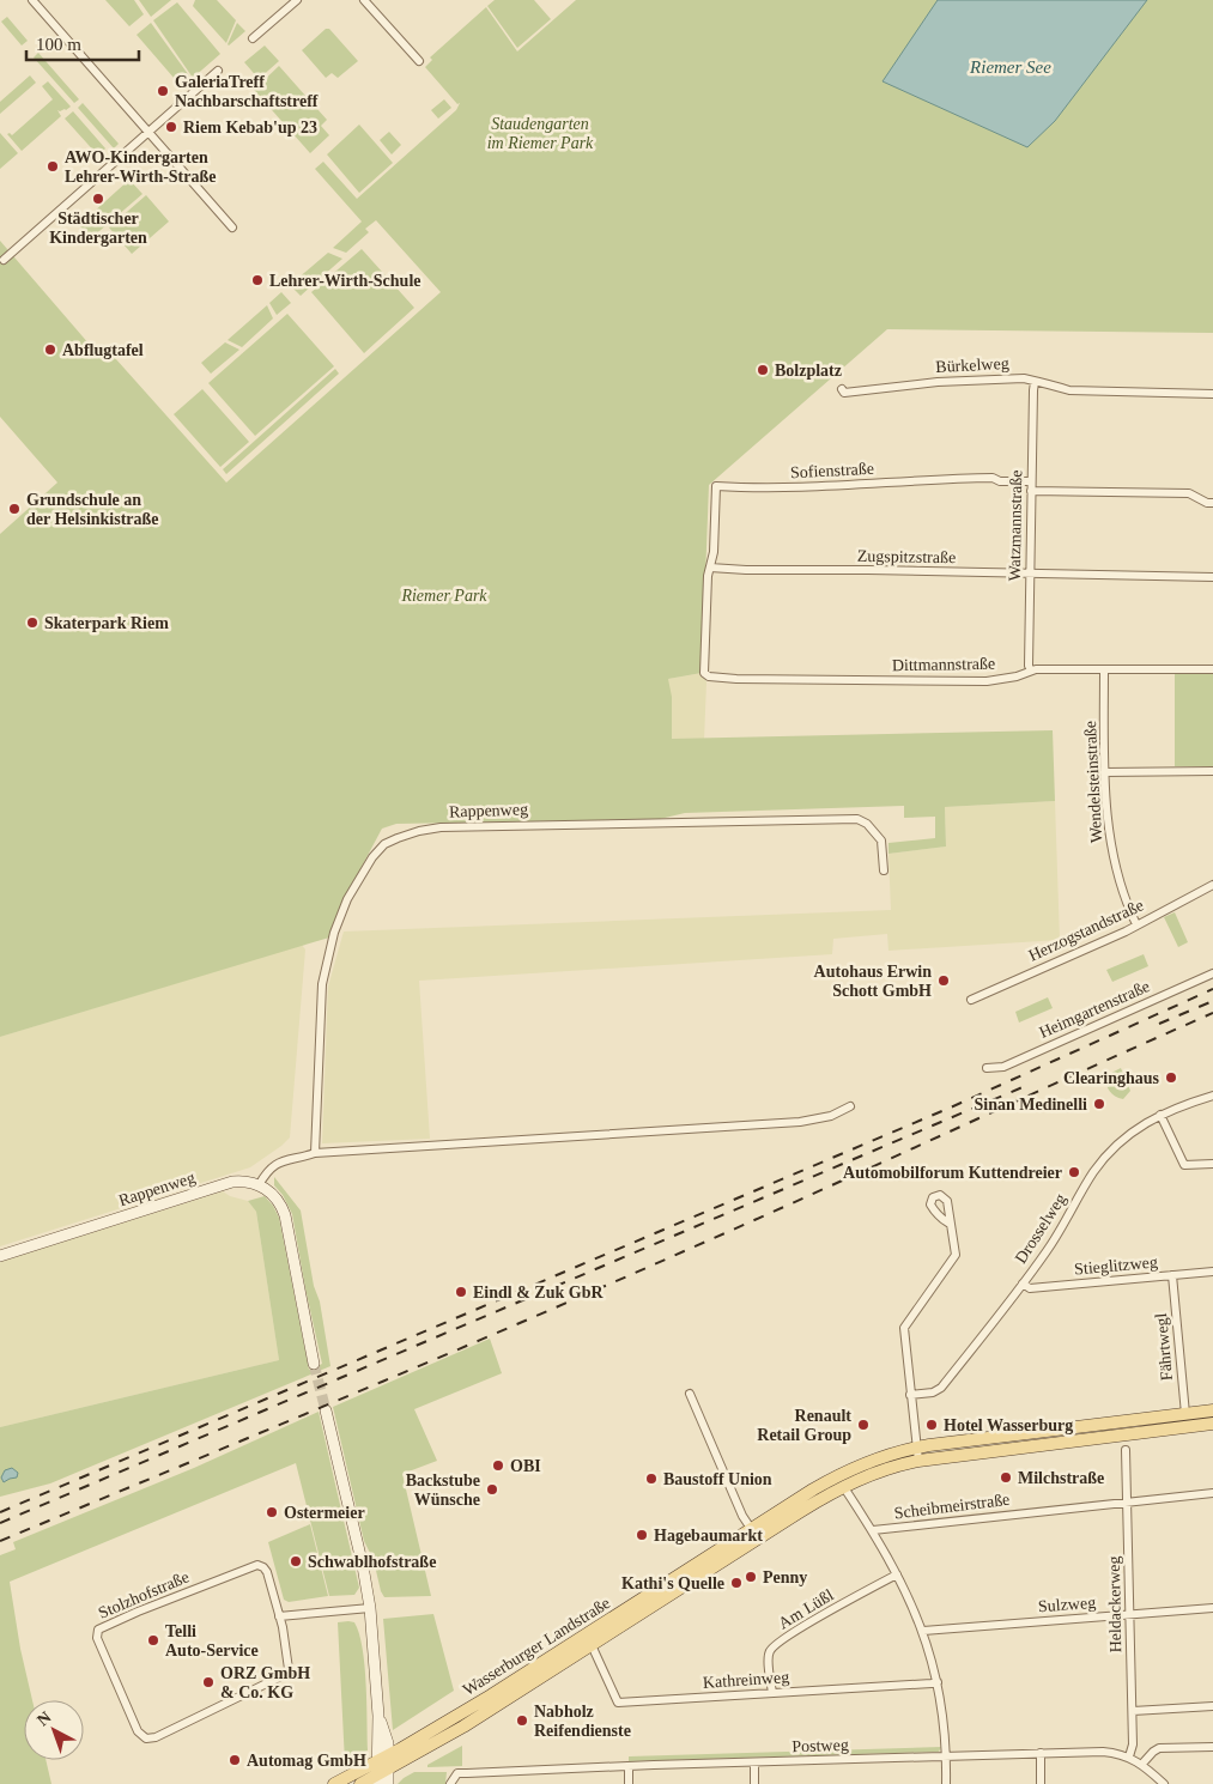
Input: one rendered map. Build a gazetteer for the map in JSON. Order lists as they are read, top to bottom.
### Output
{
  "streets": {
    "main road": ["Wasserburger Landstraße"],
    "street": [
      "Bürkelweg",
      "Sofienstraße",
      "Watzmannstraße",
      "Zugspitzstraße",
      "Dittmannstraße",
      "Wendelsteinstraße",
      "Rappenweg",
      "Herzogstandstraße",
      "Heimgartenstraße",
      "Drosselweg",
      "Stieglitzweg",
      "Fährtwegl",
      "Scheibmeirstraße",
      "Stolzhofstraße",
      "Sulzweg",
      "Heldackerweg",
      "Am Lüßl",
      "Kathreinweg",
      "Postweg"
    ]
  },
  "crossings": [
    ["Bürkelweg", "Watzmannstraße"],
    ["Sofienstraße", "Watzmannstraße"],
    ["Sofienstraße", "Zugspitzstraße"],
    ["Sofienstraße", "Dittmannstraße"],
    ["Watzmannstraße", "Zugspitzstraße"],
    ["Watzmannstraße", "Dittmannstraße"],
    ["Zugspitzstraße", "Dittmannstraße"],
    ["Dittmannstraße", "Wendelsteinstraße"],
    ["Wendelsteinstraße", "Herzogstandstraße"],
    ["Drosselweg", "Stieglitzweg"],
    ["Stieglitzweg", "Fährtwegl"],
    ["Fährtwegl", "Wasserburger Landstraße"],
    ["Scheibmeirstraße", "Heldackerweg"],
    ["Sulzweg", "Heldackerweg"],
    ["Heldackerweg", "Postweg"],
    ["Am Lüßl", "Kathreinweg"],
    ["Wasserburger Landstraße", "Kathreinweg"]
  ],
  "water": ["Riemer See"],
  "parks": ["Staudengarten im Riemer Park", "Riemer Park"],
  "places": [
    "GaleriaTreff Nachbarschaftstreff",
    "Riem Kebab'up 23",
    "AWO-Kindergarten Lehrer-Wirth-Straße",
    "Städtischer Kindergarten",
    "Lehrer-Wirth-Schule",
    "Abflugtafel",
    "Bolzplatz",
    "Grundschule an der Helsinkistraße",
    "Skaterpark Riem",
    "Autohaus Erwin Schott GmbH",
    "Clearinghaus",
    "Sinan Medinelli",
    "Automobilforum Kuttendreier",
    "Eindl & Zuk GbR",
    "Renault Retail Group",
    "Hotel Wasserburg",
    "OBI",
    "Milchstraße",
    "Baustoff Union",
    "Backstube Wünsche",
    "Ostermeier",
    "Hagebaumarkt",
    "Schwablhofstraße",
    "Penny",
    "Kathi's Quelle",
    "Telli Auto-Service",
    "ORZ GmbH & Co. KG",
    "Nabholz Reifendienste",
    "Automag GmbH"
  ],
  "scale_bar": "100 m",
  "north": "top left"
}
